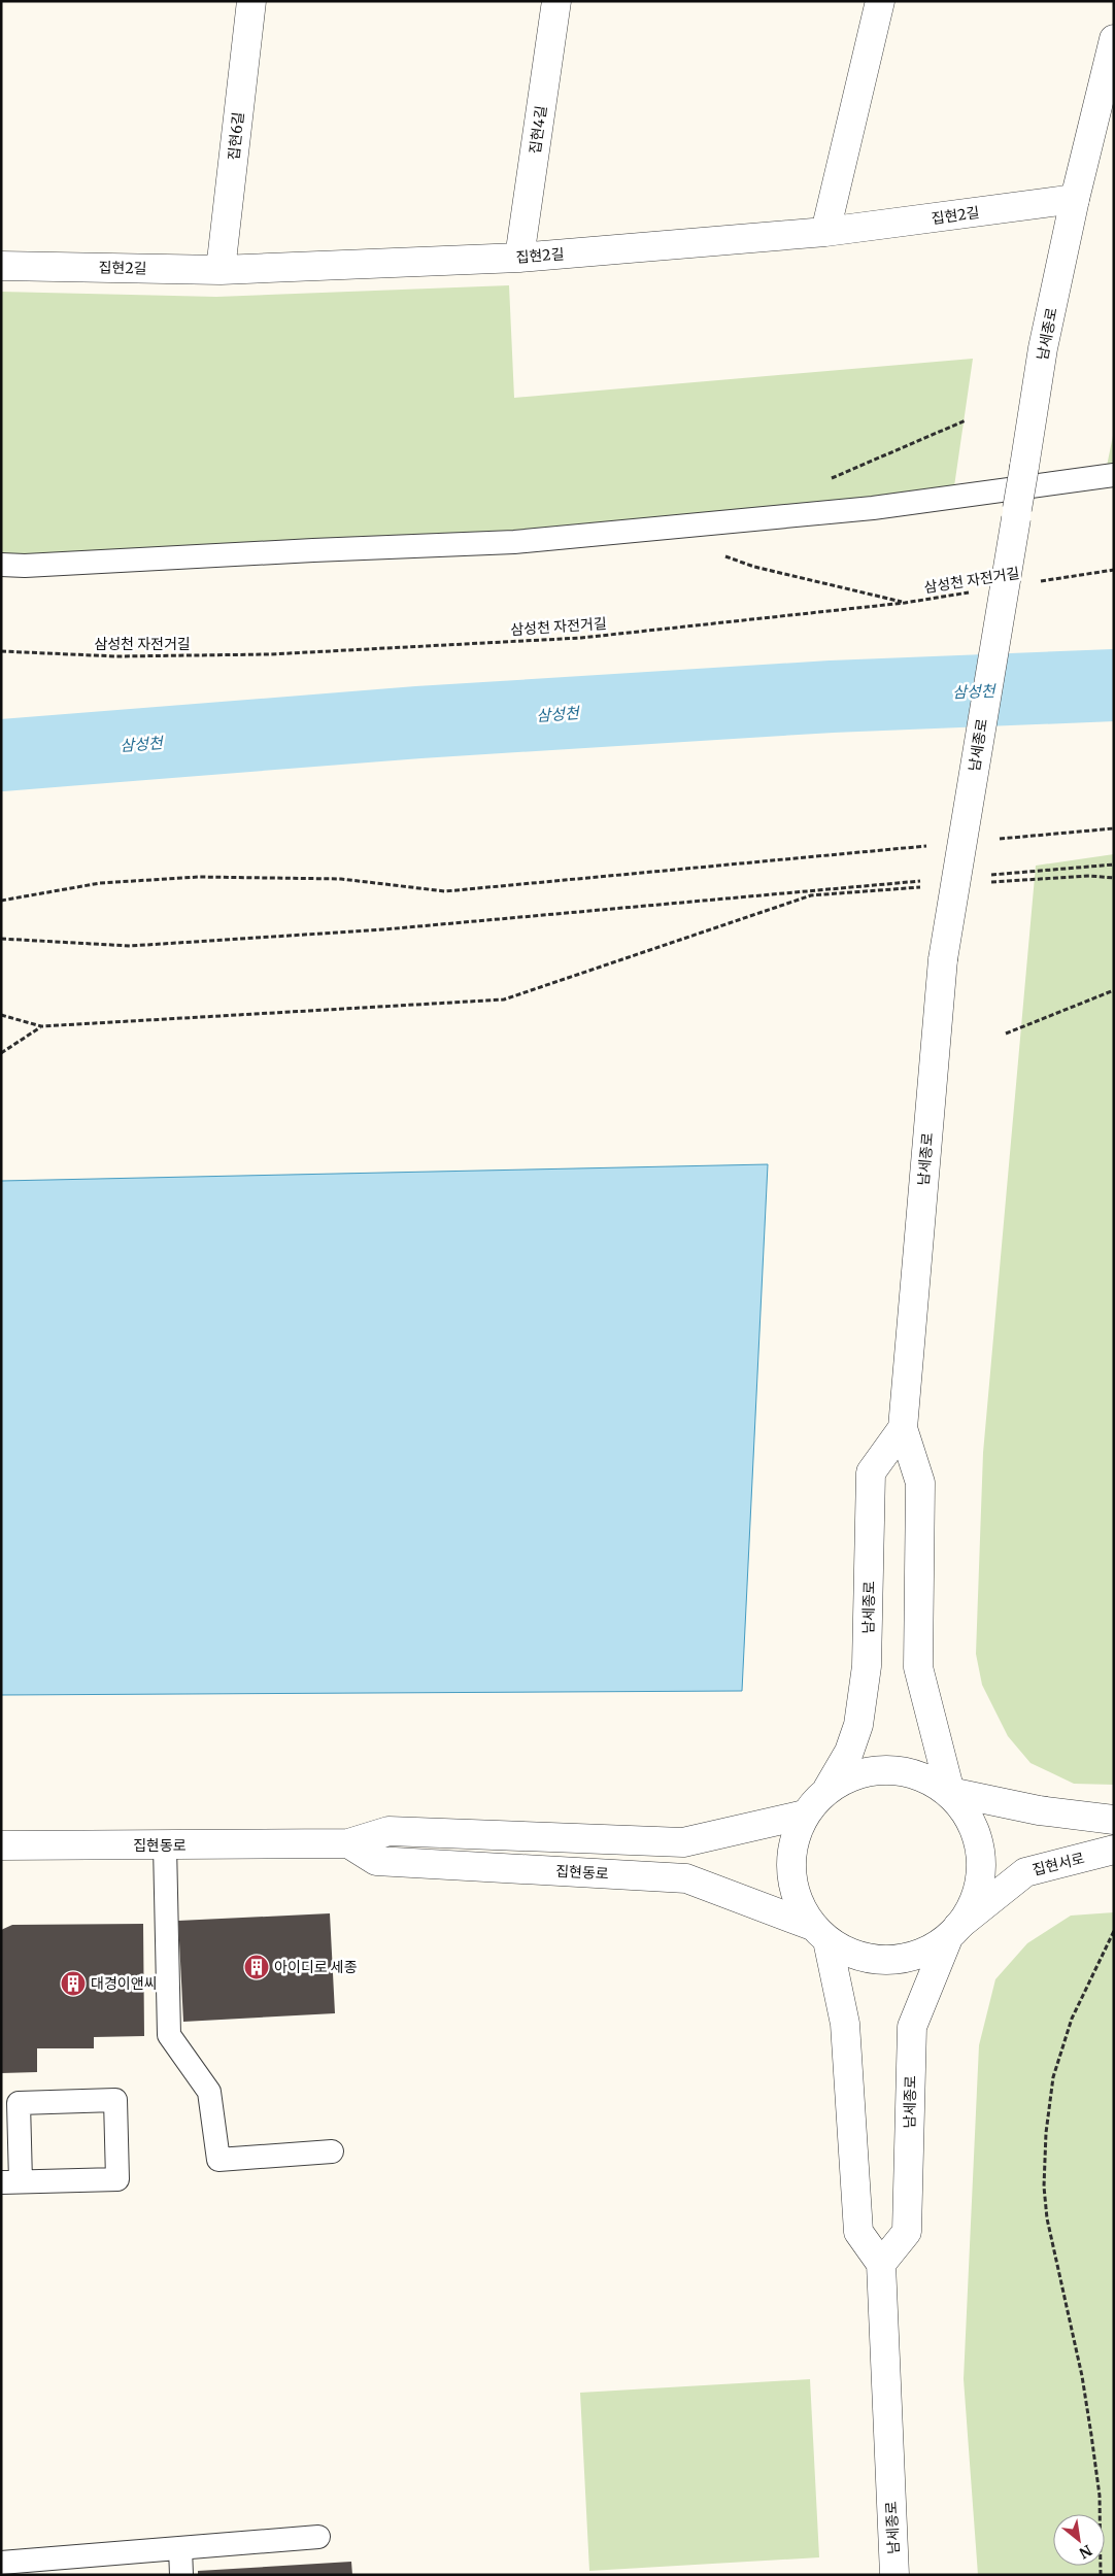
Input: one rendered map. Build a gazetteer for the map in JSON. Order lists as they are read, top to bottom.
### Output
{
  "streets": {
    "street": [
      "집현4길",
      "집현6길",
      "집현2길",
      "남세종로",
      "집현동로",
      "집현서로"
    ],
    "path": ["삼성천 자전거길"]
  },
  "crossings": [
    ["집현4길", "집현2길"],
    ["집현6길", "집현2길"],
    ["집현2길", "남세종로"],
    ["남세종로", "집현동로"],
    ["남세종로", "집현서로"],
    ["집현동로", "집현서로"]
  ],
  "water": ["삼성천"],
  "places": {
    "building": ["아이디로 세종", "대경이앤씨"]
  },
  "north": "bottom right"
}
